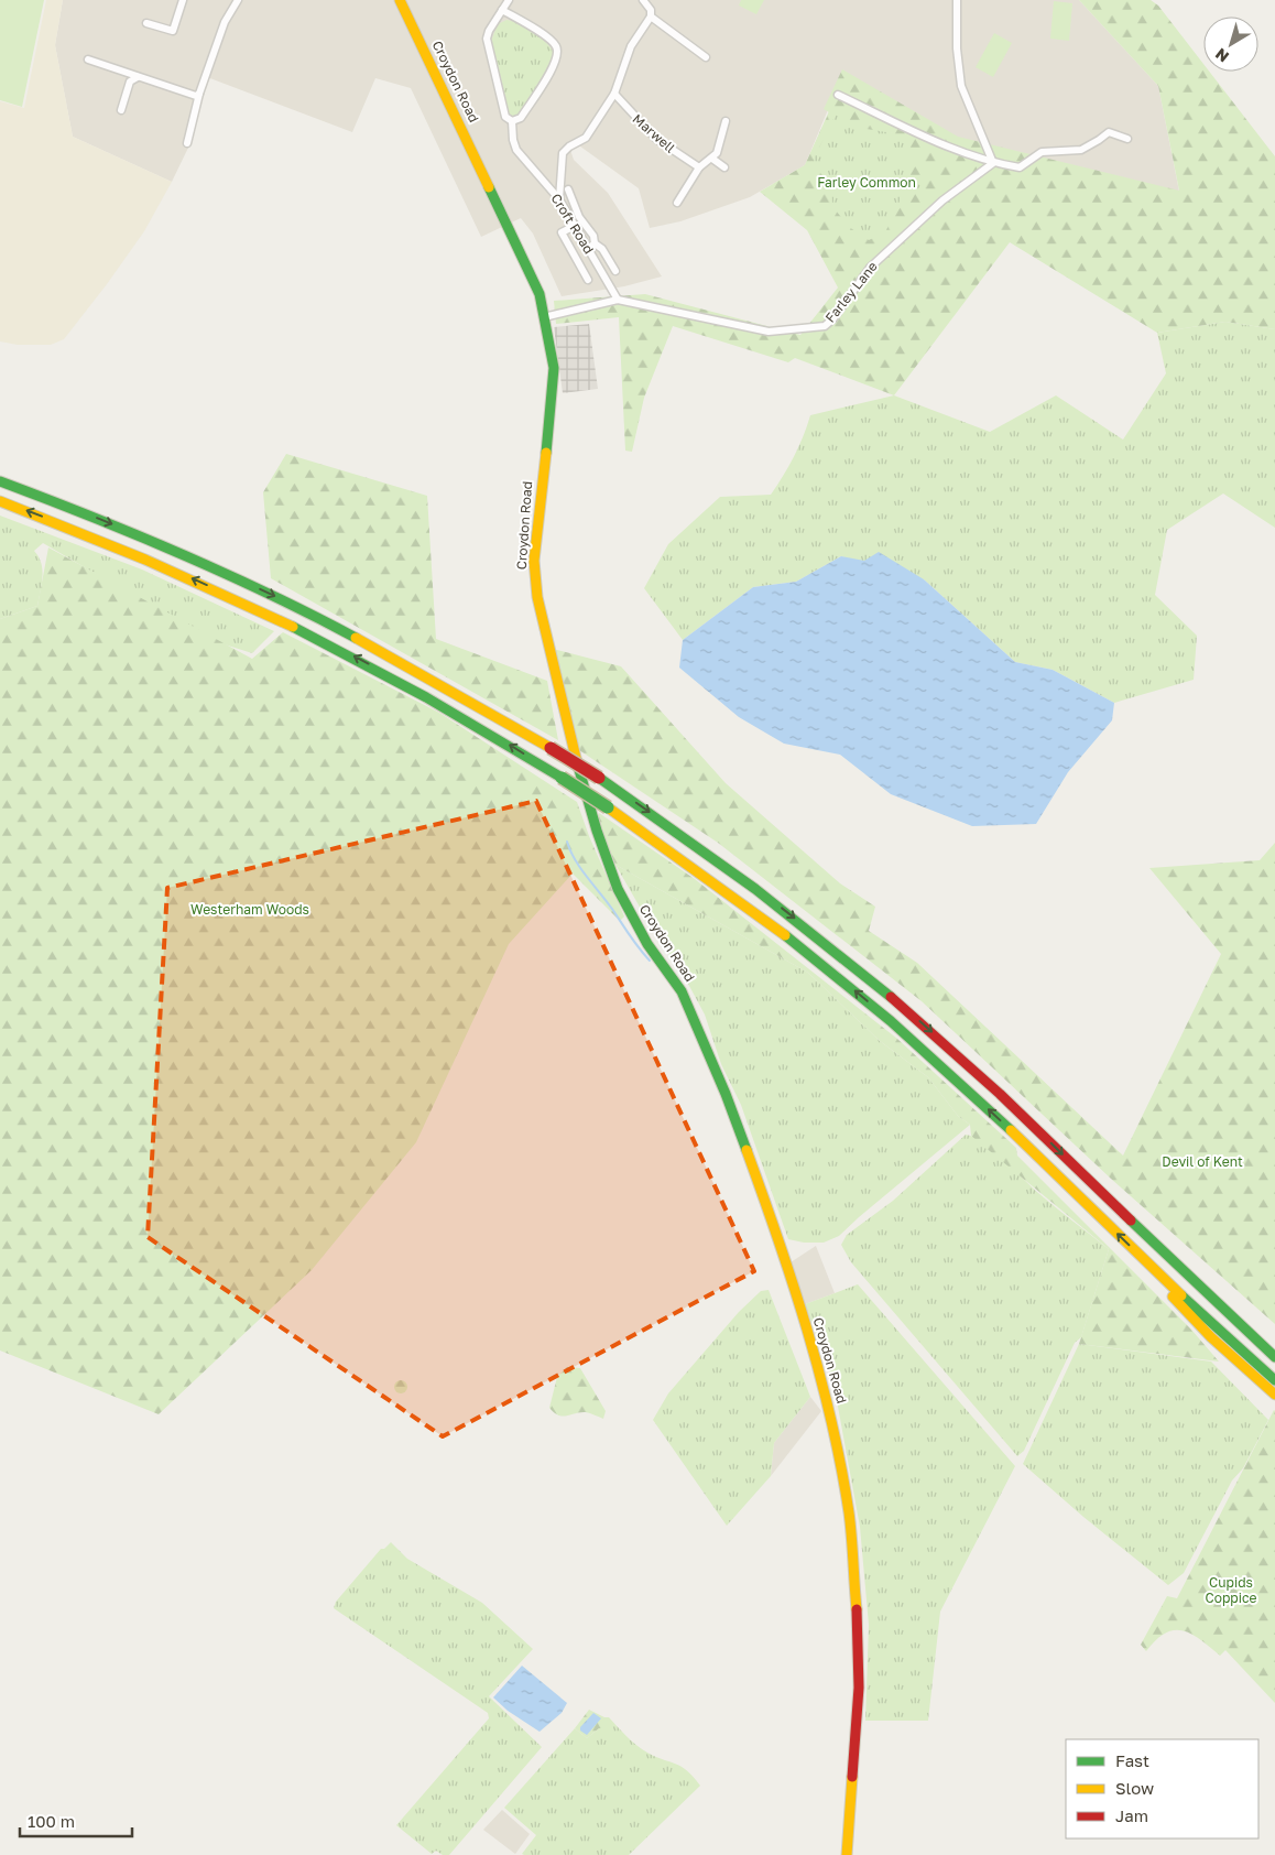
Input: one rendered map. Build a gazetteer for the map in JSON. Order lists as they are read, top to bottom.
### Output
{
  "streets": {
    "main road": ["Croydon Road"],
    "street": ["Marwell", "Croft Road", "Farley Lane"]
  },
  "crossings": [
    ["Croydon Road", "Farley Lane"],
    ["Croft Road", "Farley Lane"]
  ],
  "parks": [
    "Farley Common",
    "Westerham Woods",
    "Devil of Kent",
    "Cupids Coppice"
  ],
  "legend": ["Fast", "Slow", "Jam"],
  "scale_bar": "100 m",
  "north": "bottom left"
}
